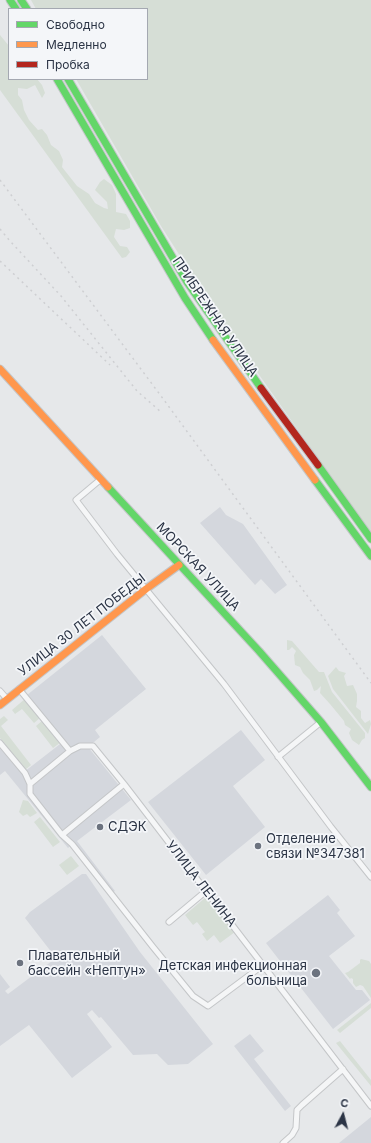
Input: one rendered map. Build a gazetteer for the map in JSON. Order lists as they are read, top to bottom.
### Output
{
  "streets": {
    "main road": ["ПРИБРЕЖНАЯ УЛИЦА", "МОРСКАЯ УЛИЦА", "УЛИЦА 30 ЛЕТ ПОБЕДЫ"],
    "street": ["УЛИЦА ЛЕНИНА"]
  },
  "crossings": [
    ["МОРСКАЯ УЛИЦА", "УЛИЦА 30 ЛЕТ ПОБЕДЫ"]
  ],
  "places": [
    "СДЭК",
    "Отделение связи №347381",
    "Плавательный бассейн «Нептун»",
    "Детская инфекционная больница"
  ],
  "legend": ["Свободно", "Медленно", "Пробка"],
  "north": "top"
}
